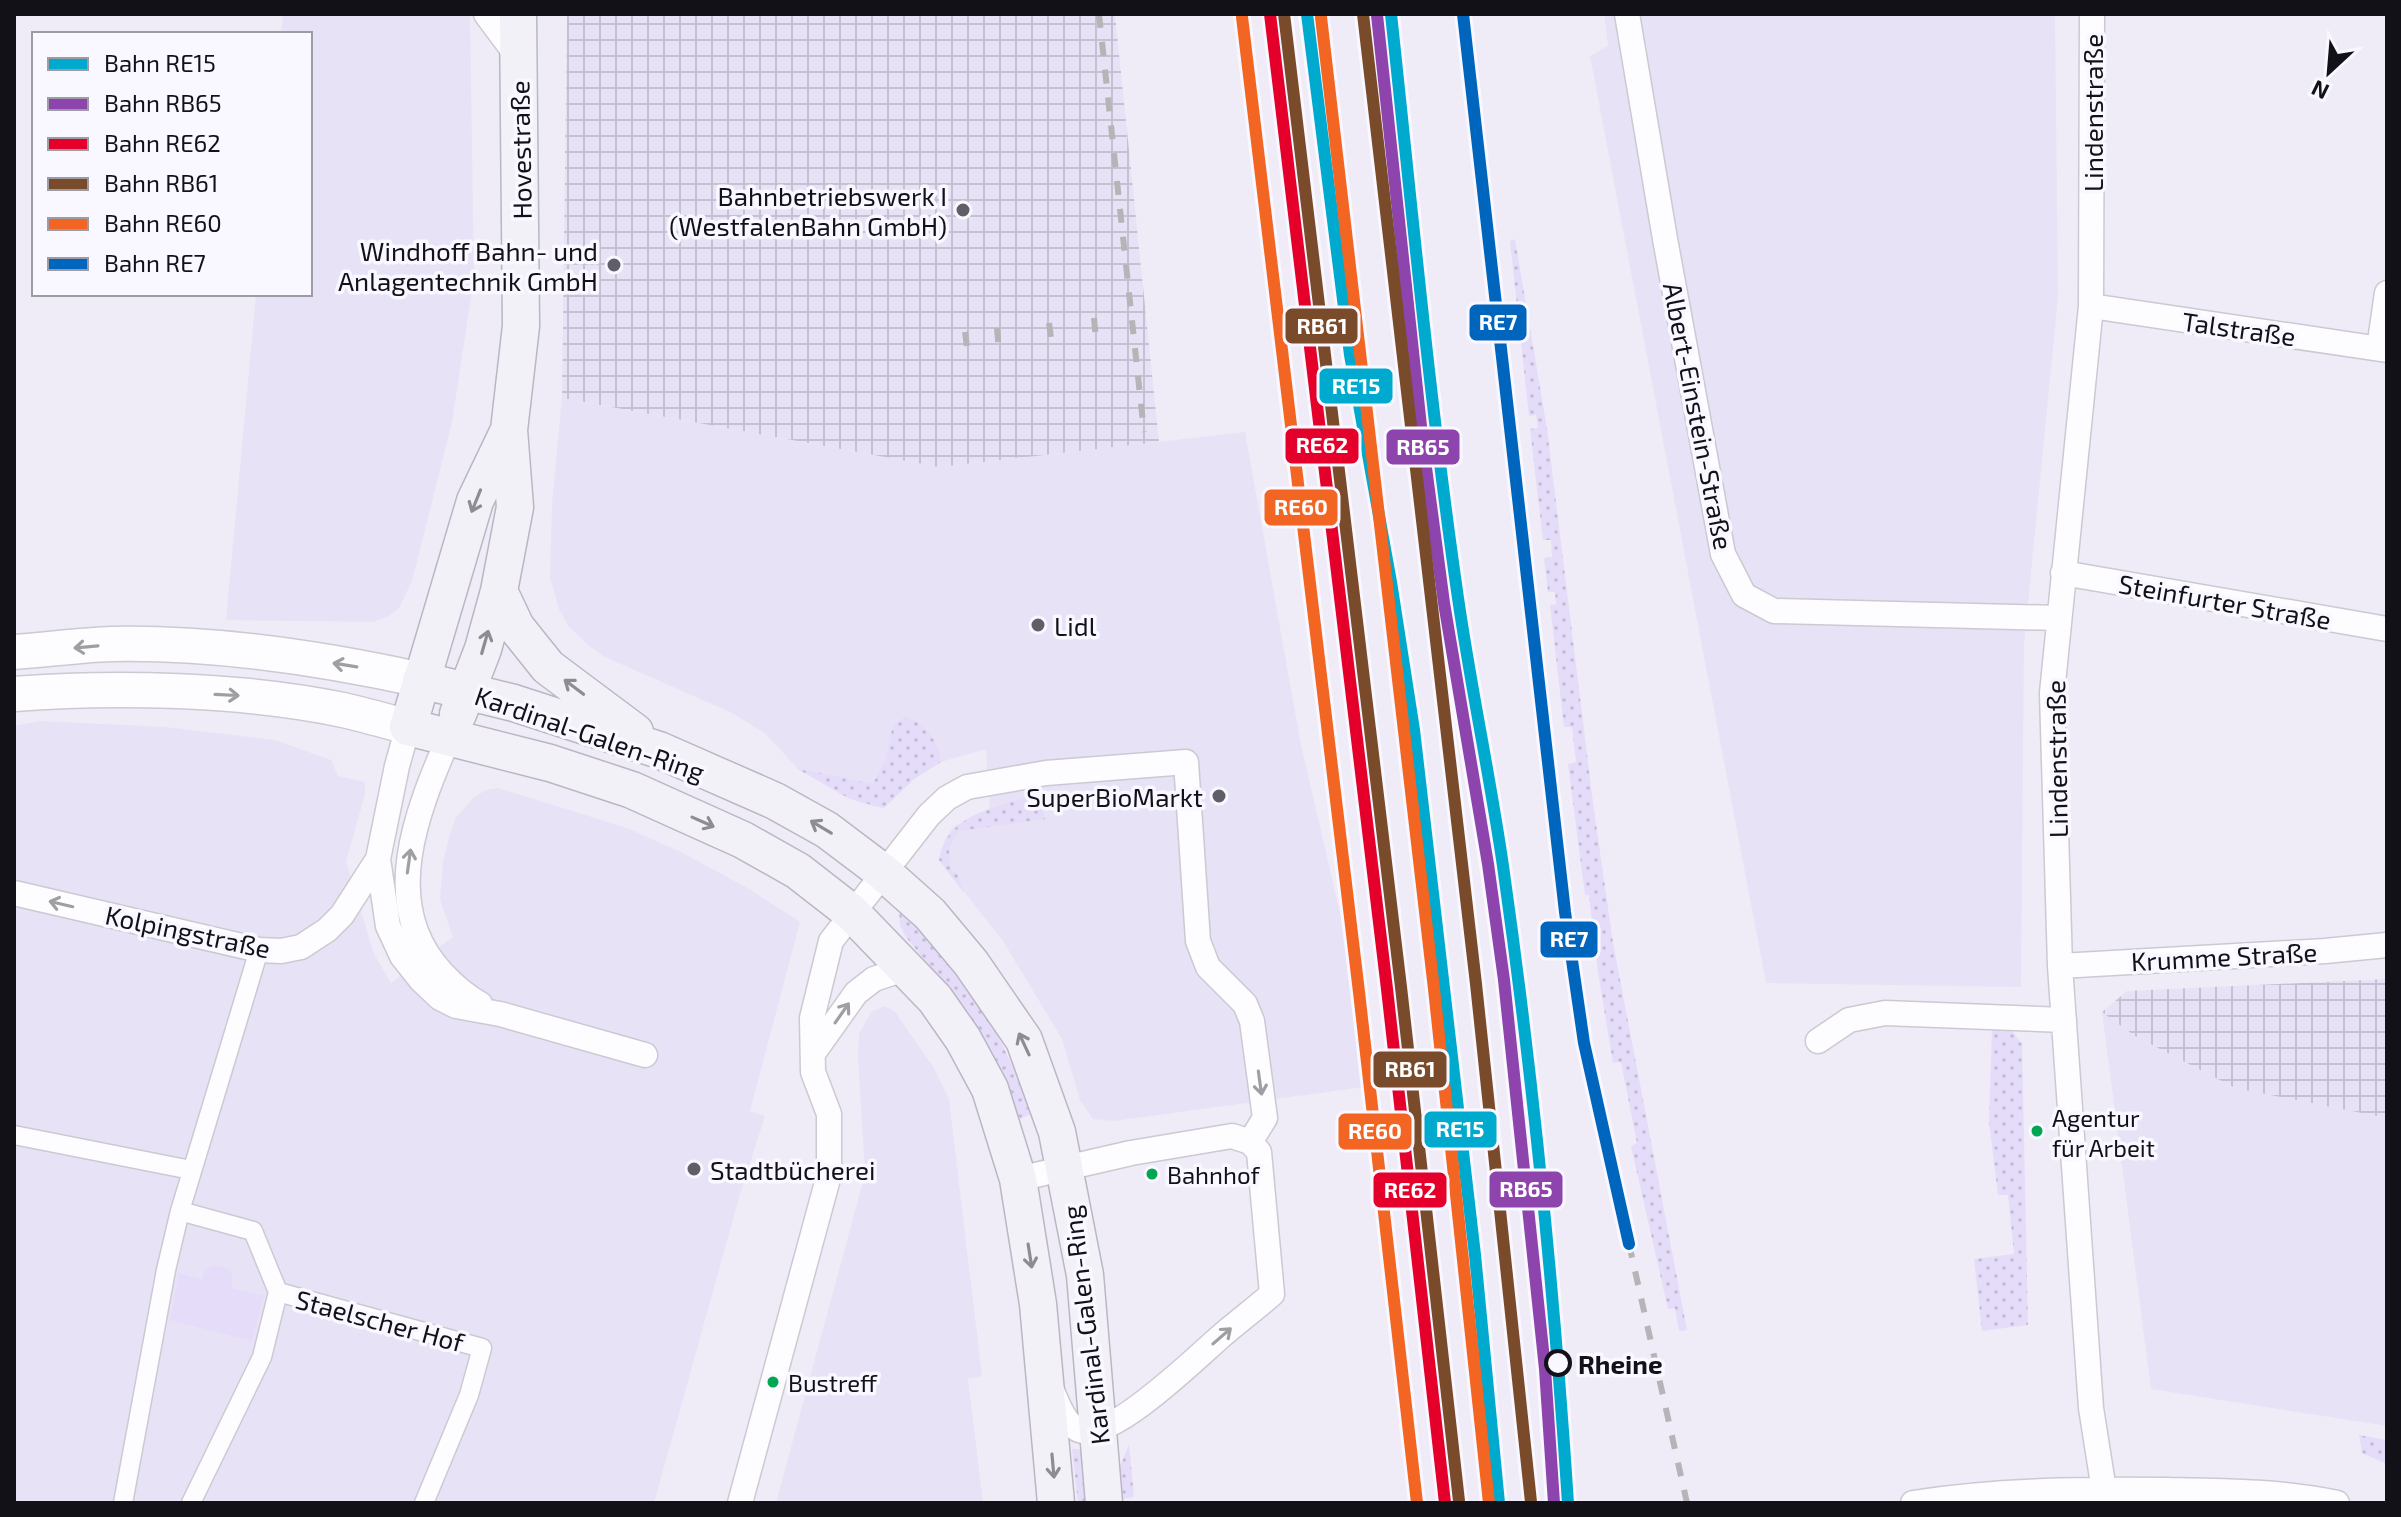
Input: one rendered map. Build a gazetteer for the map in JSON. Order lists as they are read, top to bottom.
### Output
{
  "streets": {
    "main road": ["Hovestraße", "Kardinal-Galen-Ring"],
    "street": [
      "Lindenstraße",
      "Talstraße",
      "Albert-Einstein-Straße",
      "Steinfurter Straße",
      "Kolpingstraße",
      "Krumme Straße",
      "Staelscher Hof"
    ]
  },
  "crossings": [
    ["Lindenstraße", "Talstraße"],
    ["Lindenstraße", "Albert-Einstein-Straße"],
    ["Lindenstraße", "Steinfurter Straße"],
    ["Lindenstraße", "Krumme Straße"],
    ["Hovestraße", "Kardinal-Galen-Ring"],
    ["Hovestraße", "Kolpingstraße"],
    ["Kardinal-Galen-Ring", "Kolpingstraße"]
  ],
  "one_way": ["Kolpingstraße"],
  "places": [
    "Bahnbetriebswerk I (WestfalenBahn GmbH)",
    "Windhoff Bahn- und Anlagentechnik GmbH",
    "Lidl",
    "SuperBioMarkt",
    "Agentur für Arbeit",
    "Stadtbücherei",
    "Bahnhof",
    "Rheine",
    "Bustreff"
  ],
  "lines": [
    "rail line RE15",
    "rail line RE62",
    "rail line RB61",
    "rail line RE7",
    "rail line RB65",
    "rail line RE60"
  ],
  "legend": [
    "Bahn RE15",
    "Bahn RB65",
    "Bahn RE62",
    "Bahn RB61",
    "Bahn RE60",
    "Bahn RE7"
  ],
  "north": "bottom left"
}
